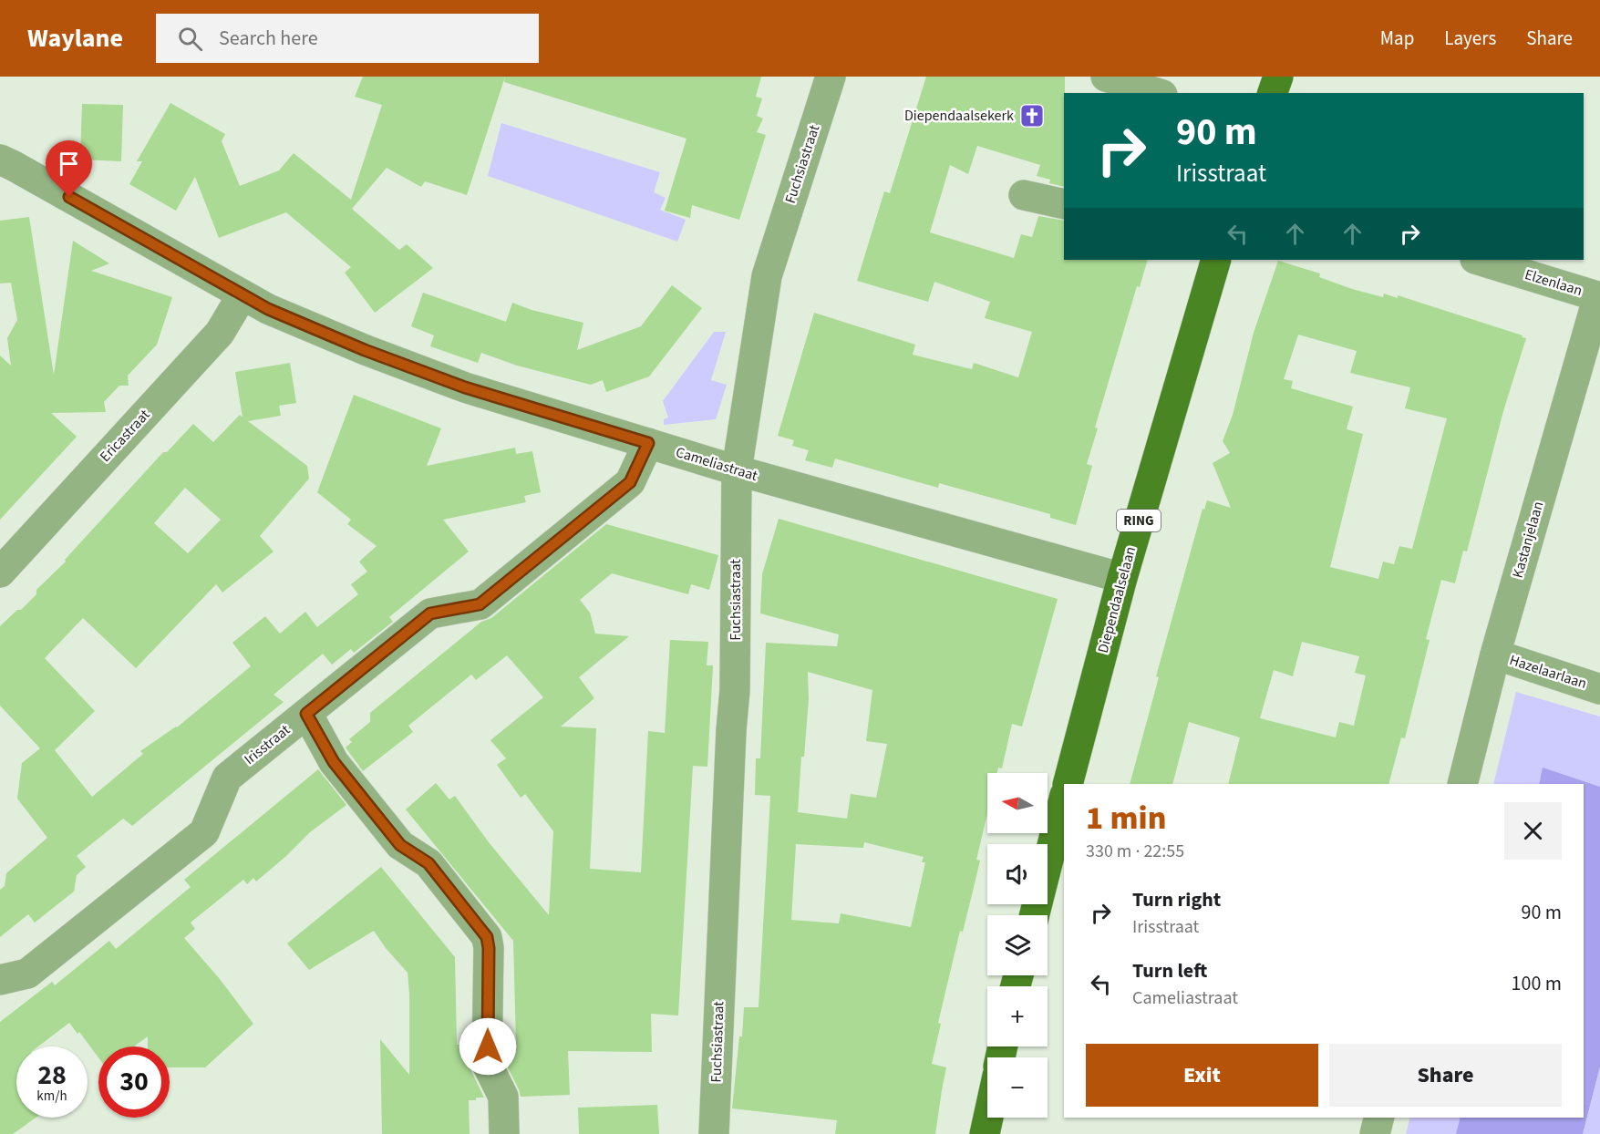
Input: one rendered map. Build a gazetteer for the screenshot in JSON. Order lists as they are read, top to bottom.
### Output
{
  "streets": {
    "main road": ["RING", "Diependaalselaan"],
    "street": [
      "Fuchsiastraat",
      "Elzenlaan",
      "Ericastraat",
      "Cameliastraat",
      "Kastanjelaan",
      "Hazelaarlaan",
      "Irisstraat"
    ]
  },
  "crossings": [
    ["Fuchsiastraat", "Cameliastraat"],
    ["Elzenlaan", "Kastanjelaan"],
    ["Ericastraat", "Cameliastraat"],
    ["Cameliastraat", "Diependaalselaan"],
    ["Cameliastraat", "Irisstraat"],
    ["Kastanjelaan", "Hazelaarlaan"]
  ],
  "places": {
    "church": ["Diependaalsekerk"]
  },
  "north": "left",
  "page": {
    "header": "Waylane",
    "search": "Search here",
    "nav": ["Map", "Layers", "Share"],
    "turn": ["90 m", "Irisstraat"],
    "map_buttons": ["+", "−"],
    "heading": ["1 min", "330 m · 22:55"],
    "list": [
      {
        "name": "Turn right",
        "note": "Irisstraat",
        "value": "90 m"
      },
      {
        "name": "Turn left",
        "note": "Cameliastraat",
        "value": "100 m"
      }
    ],
    "buttons": ["Exit", "Share"],
    "speed": "28 km/h",
    "limit": "30"
  }
}
